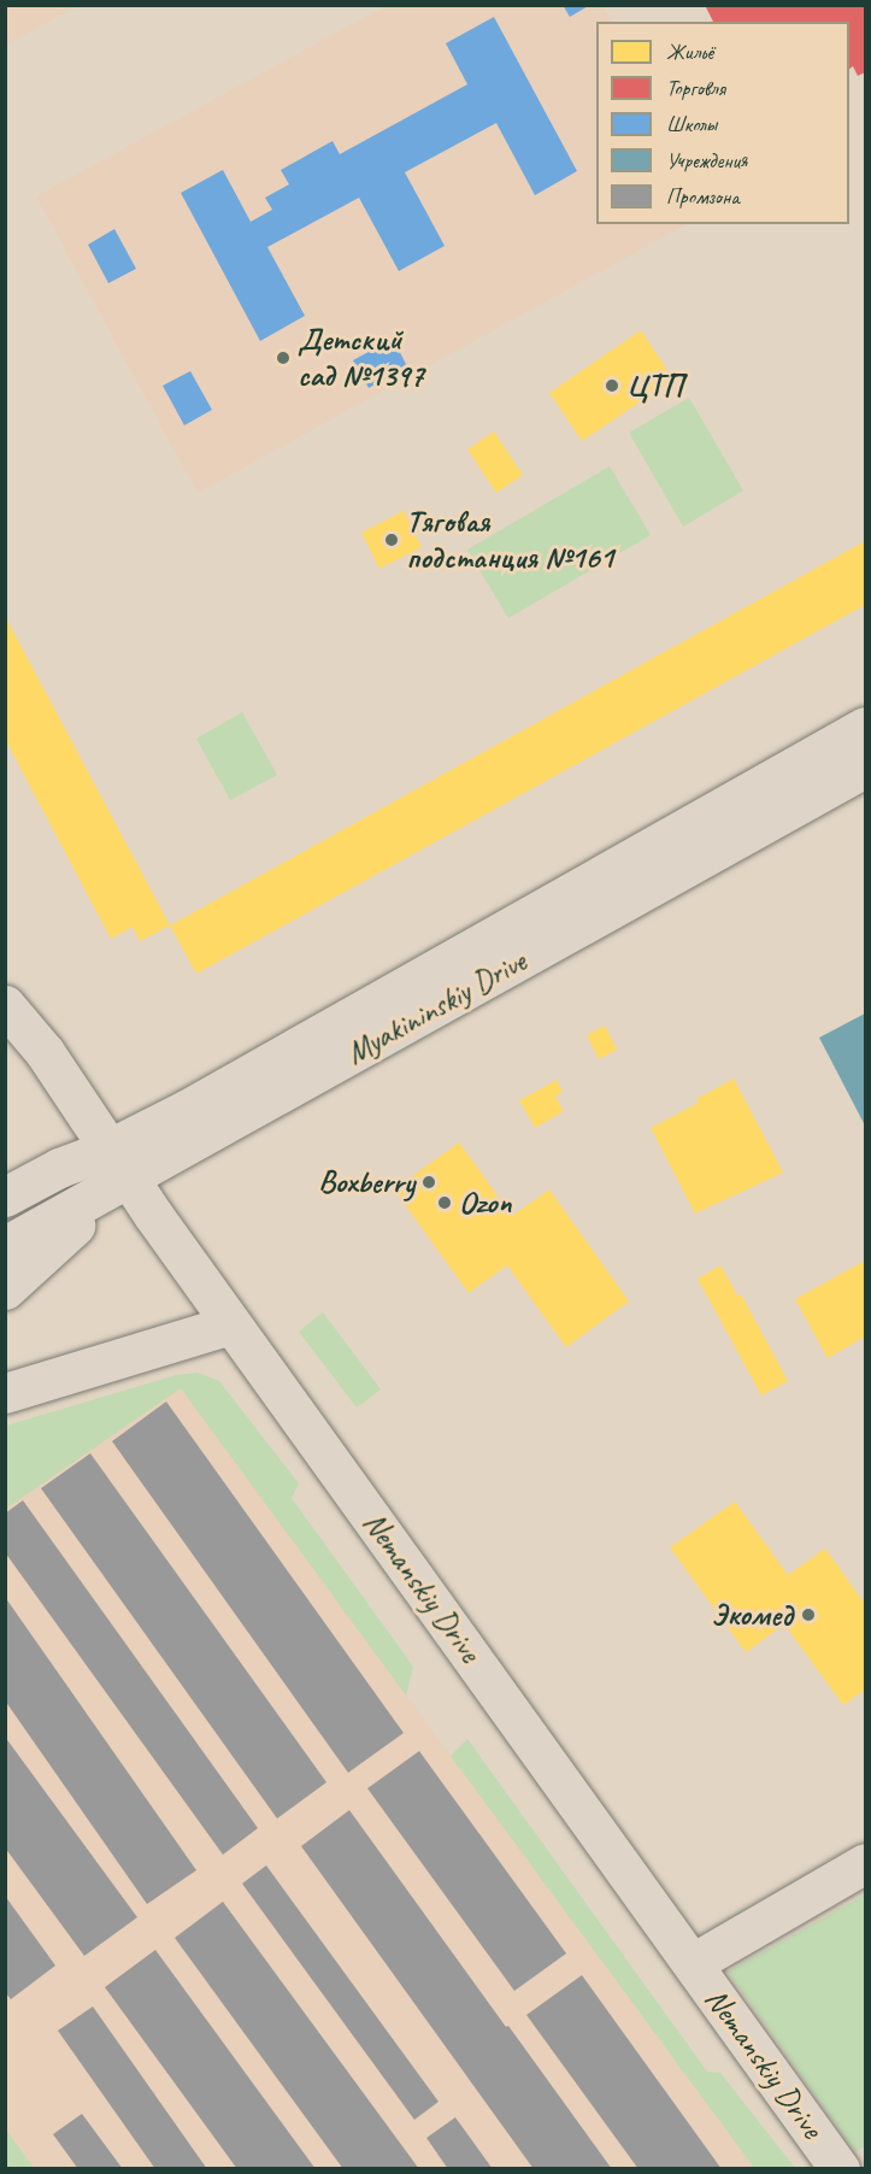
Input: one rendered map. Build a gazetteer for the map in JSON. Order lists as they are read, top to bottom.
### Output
{
  "streets": {
    "main road": ["Myakininskiy Drive", "Nemanskiy Drive"]
  },
  "crossings": [
    ["Myakininskiy Drive", "Nemanskiy Drive"]
  ],
  "places": [
    "Детский сад №1397",
    "ЦТП",
    "Тяговая подстанция №161",
    "Boxberry",
    "Ozon",
    "Экомед"
  ],
  "legend": [
    "Жильё",
    "Торговля",
    "Школы",
    "Учреждения",
    "Промзона"
  ]
}
